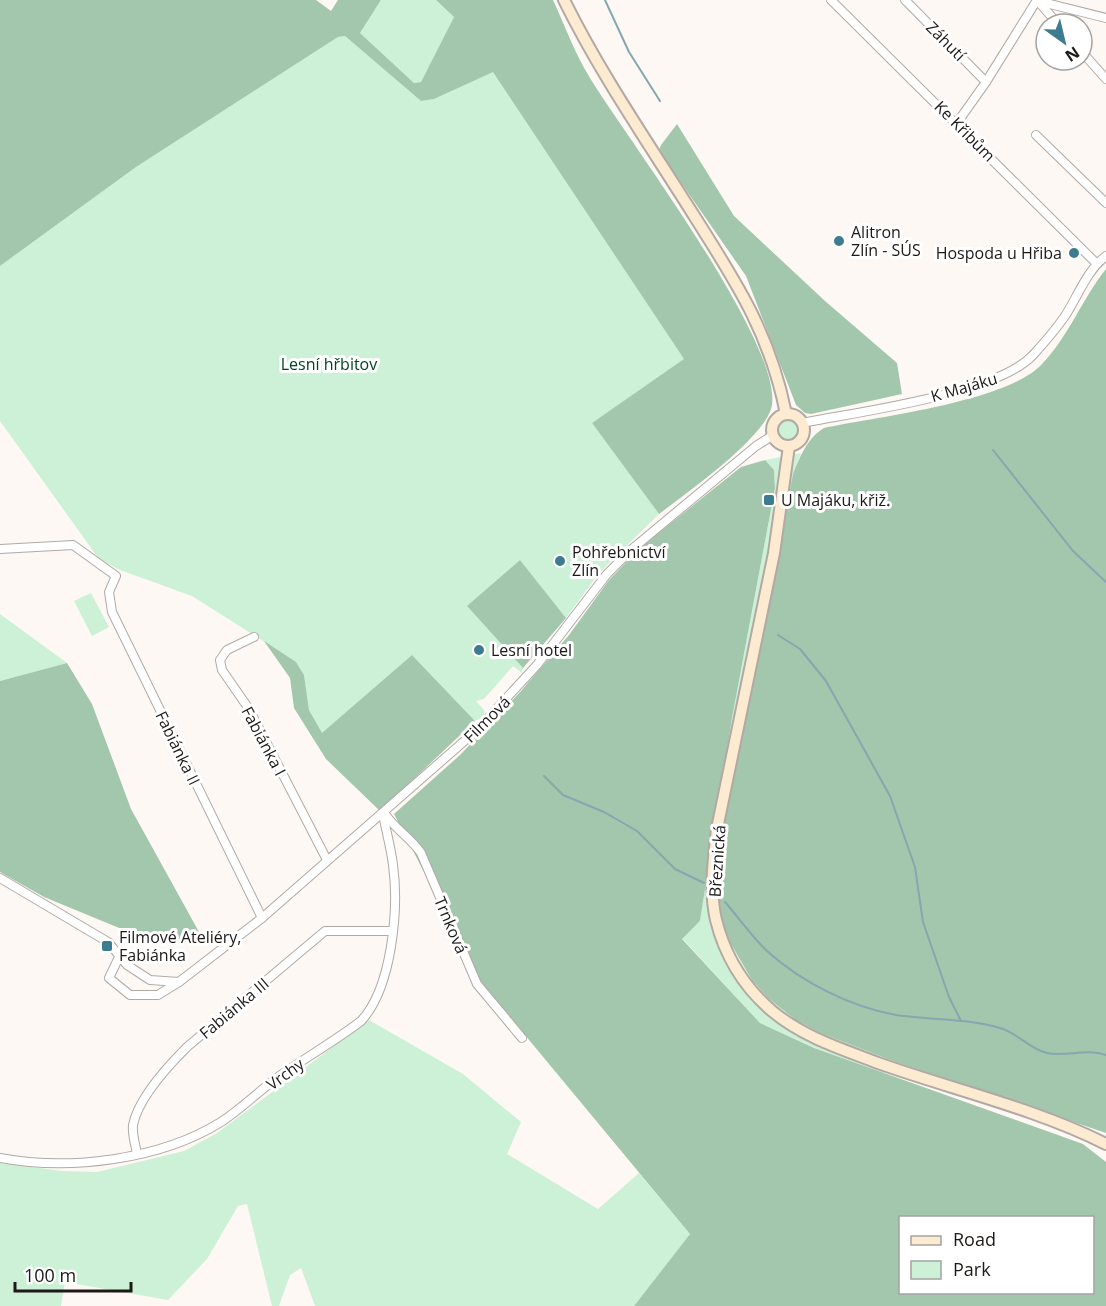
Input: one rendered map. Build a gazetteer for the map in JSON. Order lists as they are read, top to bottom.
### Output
{
  "streets": {
    "main road": ["Březnická"],
    "street": [
      "Záhutí",
      "Ke Křibům",
      "K Majáku",
      "Filmová",
      "Fabiánka I",
      "Fabiánka II",
      "Trnková",
      "Fabiánka III",
      "Vrchy"
    ]
  },
  "crossings": [
    ["Ke Křibům", "K Majáku"],
    ["K Majáku", "Filmová"],
    ["K Majáku", "Březnická"],
    ["Filmová", "Fabiánka I"],
    ["Filmová", "Fabiánka II"],
    ["Filmová", "Březnická"],
    ["Filmová", "Trnková"],
    ["Filmová", "Vrchy"],
    ["Trnková", "Vrchy"],
    ["Fabiánka III", "Vrchy"]
  ],
  "parks": ["Lesní hřbitov"],
  "places": {
    "other": [
      "Alitron Zlín - SÚS",
      "Hospoda u Hřiba",
      "Pohřebnictví Zlín",
      "Lesní hotel"
    ],
    "transit": ["U Majáku, křiž.", "Filmové Ateliéry, Fabiánka"]
  },
  "legend": ["Road", "Park"],
  "scale_bar": "100 m",
  "north": "bottom right"
}
